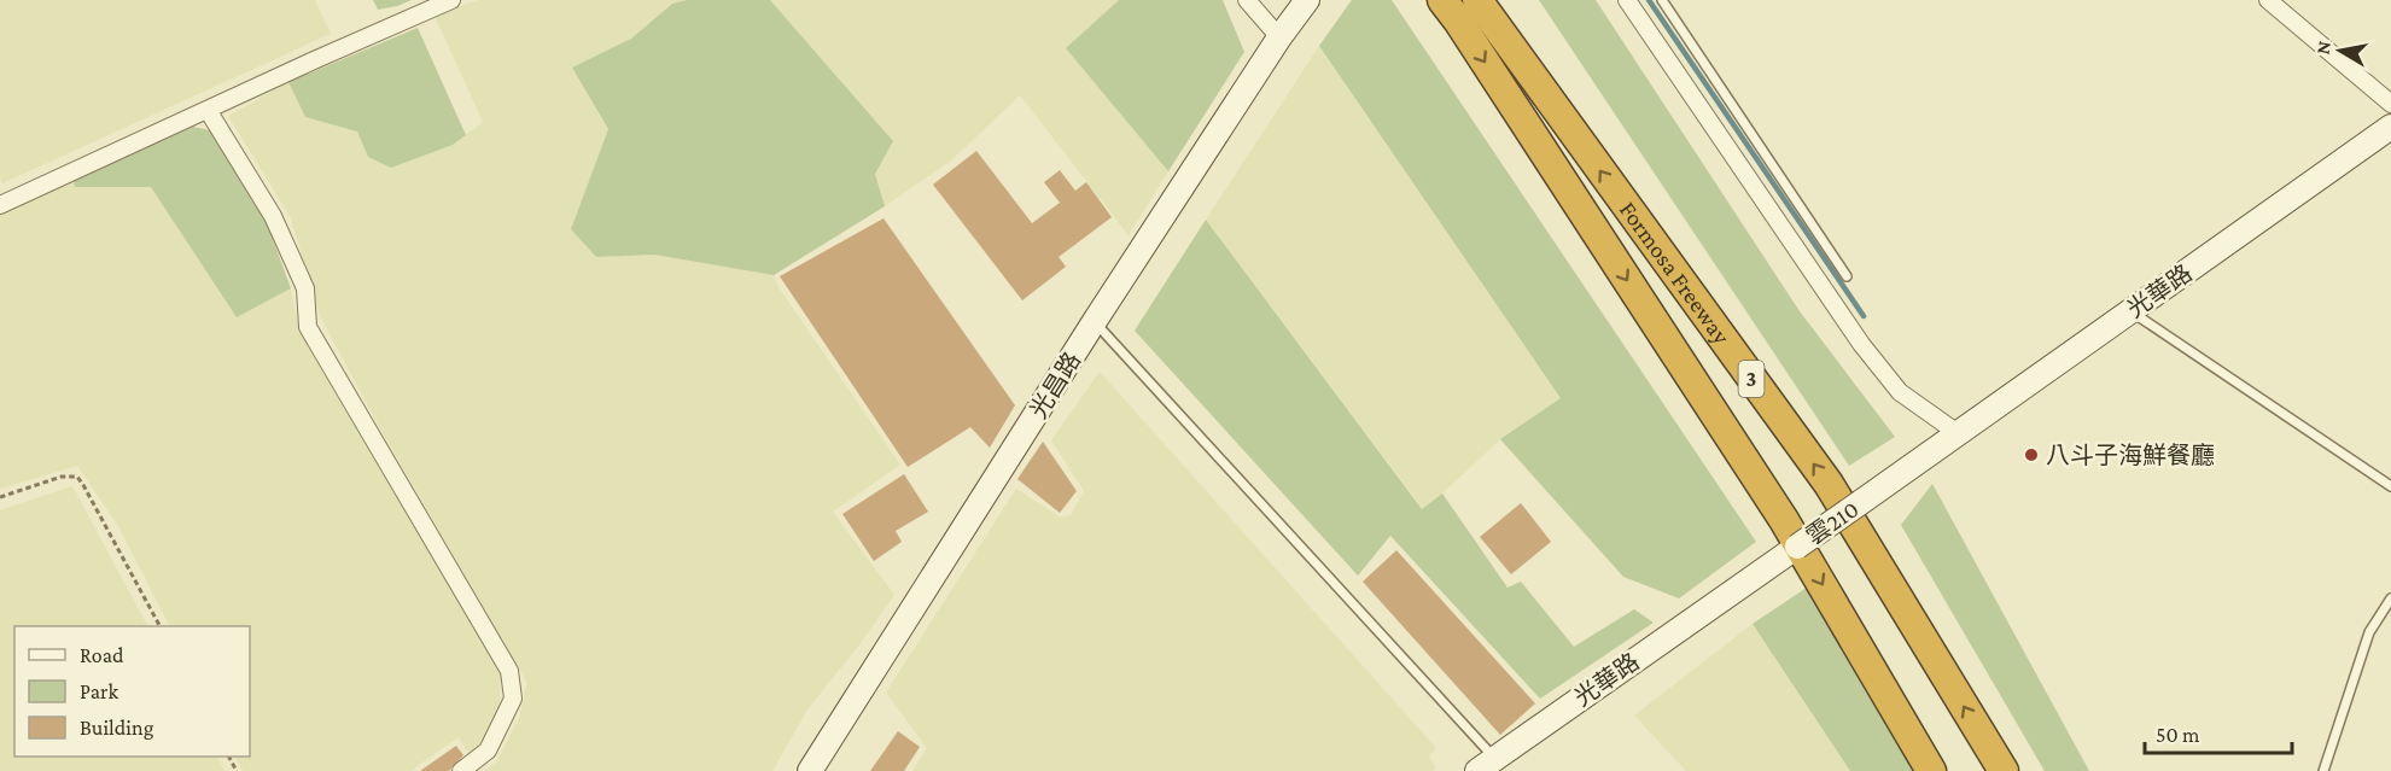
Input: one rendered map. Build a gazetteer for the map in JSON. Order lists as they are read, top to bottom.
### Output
{
  "streets": {
    "highway": ["Formosa Freeway", "3"],
    "street": ["光華路", "光昌路", "雲210"]
  },
  "crossings": [
    ["光華路", "雲210"]
  ],
  "places": ["八斗子海鮮餐廳"],
  "legend": ["Road", "Park", "Building"],
  "scale_bar": "50 m",
  "north": "left"
}
